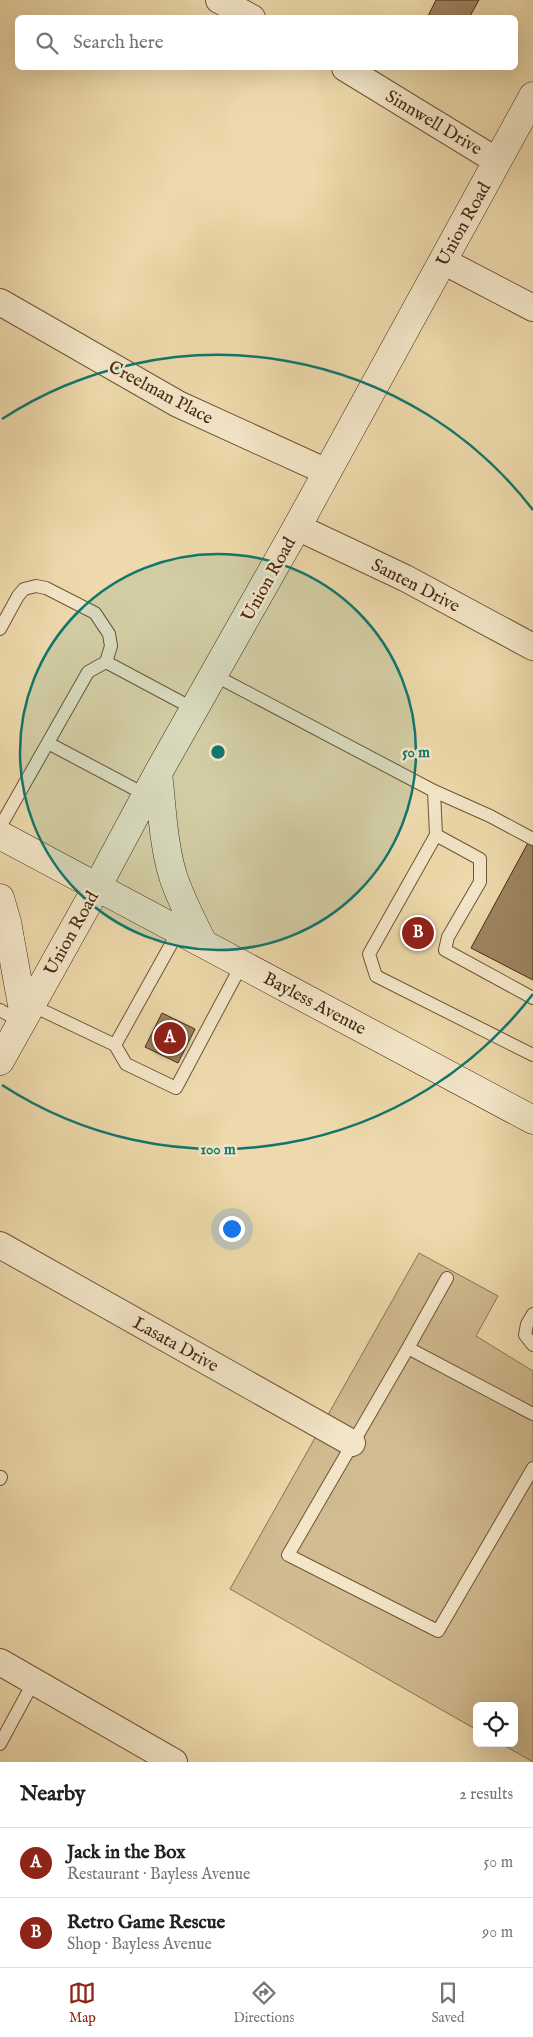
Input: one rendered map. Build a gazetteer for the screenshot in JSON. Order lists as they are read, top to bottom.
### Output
{
  "streets": {
    "main road": ["Union Road", "Bayless Avenue"],
    "street": [
      "Sinnwell Drive",
      "Creelman Place",
      "Santen Drive",
      "Lasata Drive"
    ]
  },
  "crossings": [
    ["Sinnwell Drive", "Union Road"],
    ["Union Road", "Creelman Place"],
    ["Union Road", "Santen Drive"],
    ["Union Road", "Bayless Avenue"]
  ],
  "page": {
    "search": "Search here",
    "pins": ["B", "A"],
    "heading": ["Nearby", "2 results"],
    "list": [
      {
        "mark": "A",
        "name": "Jack in the Box",
        "note": "Restaurant · Bayless Avenue",
        "value": "50 m"
      },
      {
        "mark": "B",
        "name": "Retro Game Rescue",
        "note": "Shop · Bayless Avenue",
        "value": "90 m"
      }
    ],
    "nav": ["Map", "Directions", "Saved"]
  },
  "rings": ["50 m", "100 m"]
}
